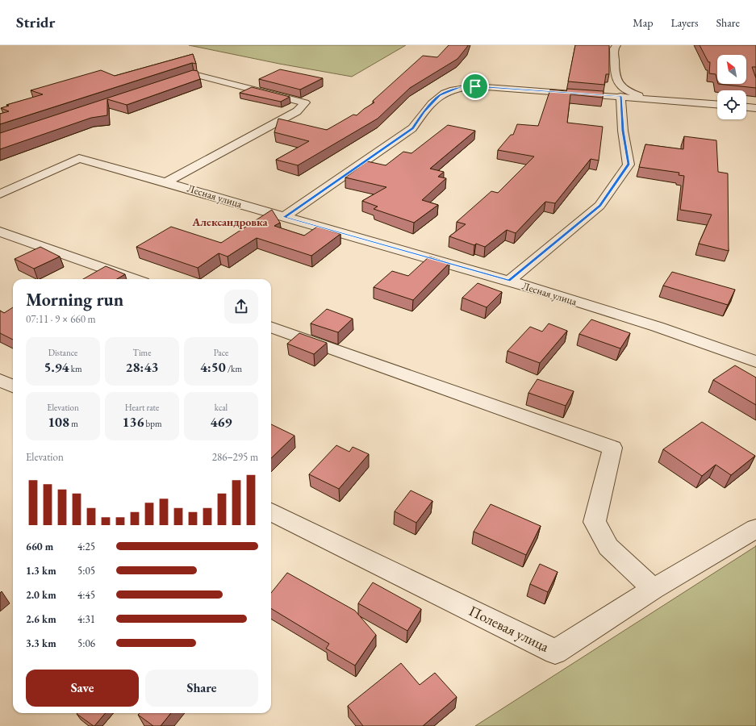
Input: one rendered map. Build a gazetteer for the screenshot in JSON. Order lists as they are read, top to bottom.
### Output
{
  "streets": {
    "street": ["Лесная улица", "Полевая улица"]
  },
  "districts": ["Александровка"],
  "north": "top left",
  "page": {
    "header": "Stridr",
    "nav": ["Map", "Layers", "Share"],
    "heading": ["Morning run", "07:11 · 9 × 660 m"],
    "stats": [
      ["Distance", "5.94 km"],
      ["Time", "28:43"],
      ["Pace", "4:50 /km"],
      ["Elevation", "108 m"],
      ["Heart rate", "136 bpm"],
      ["kcal", "469"]
    ],
    "chart": ["Elevation", "286–295 m"],
    "list": [
      {
        "name": "660 m",
        "note": "4:25"
      },
      {
        "name": "1.3 km",
        "note": "5:05"
      },
      {
        "name": "2.0 km",
        "note": "4:45"
      },
      {
        "name": "2.6 km",
        "note": "4:31"
      },
      {
        "name": "3.3 km",
        "note": "5:06"
      }
    ],
    "buttons": ["Save", "Share"]
  }
}
